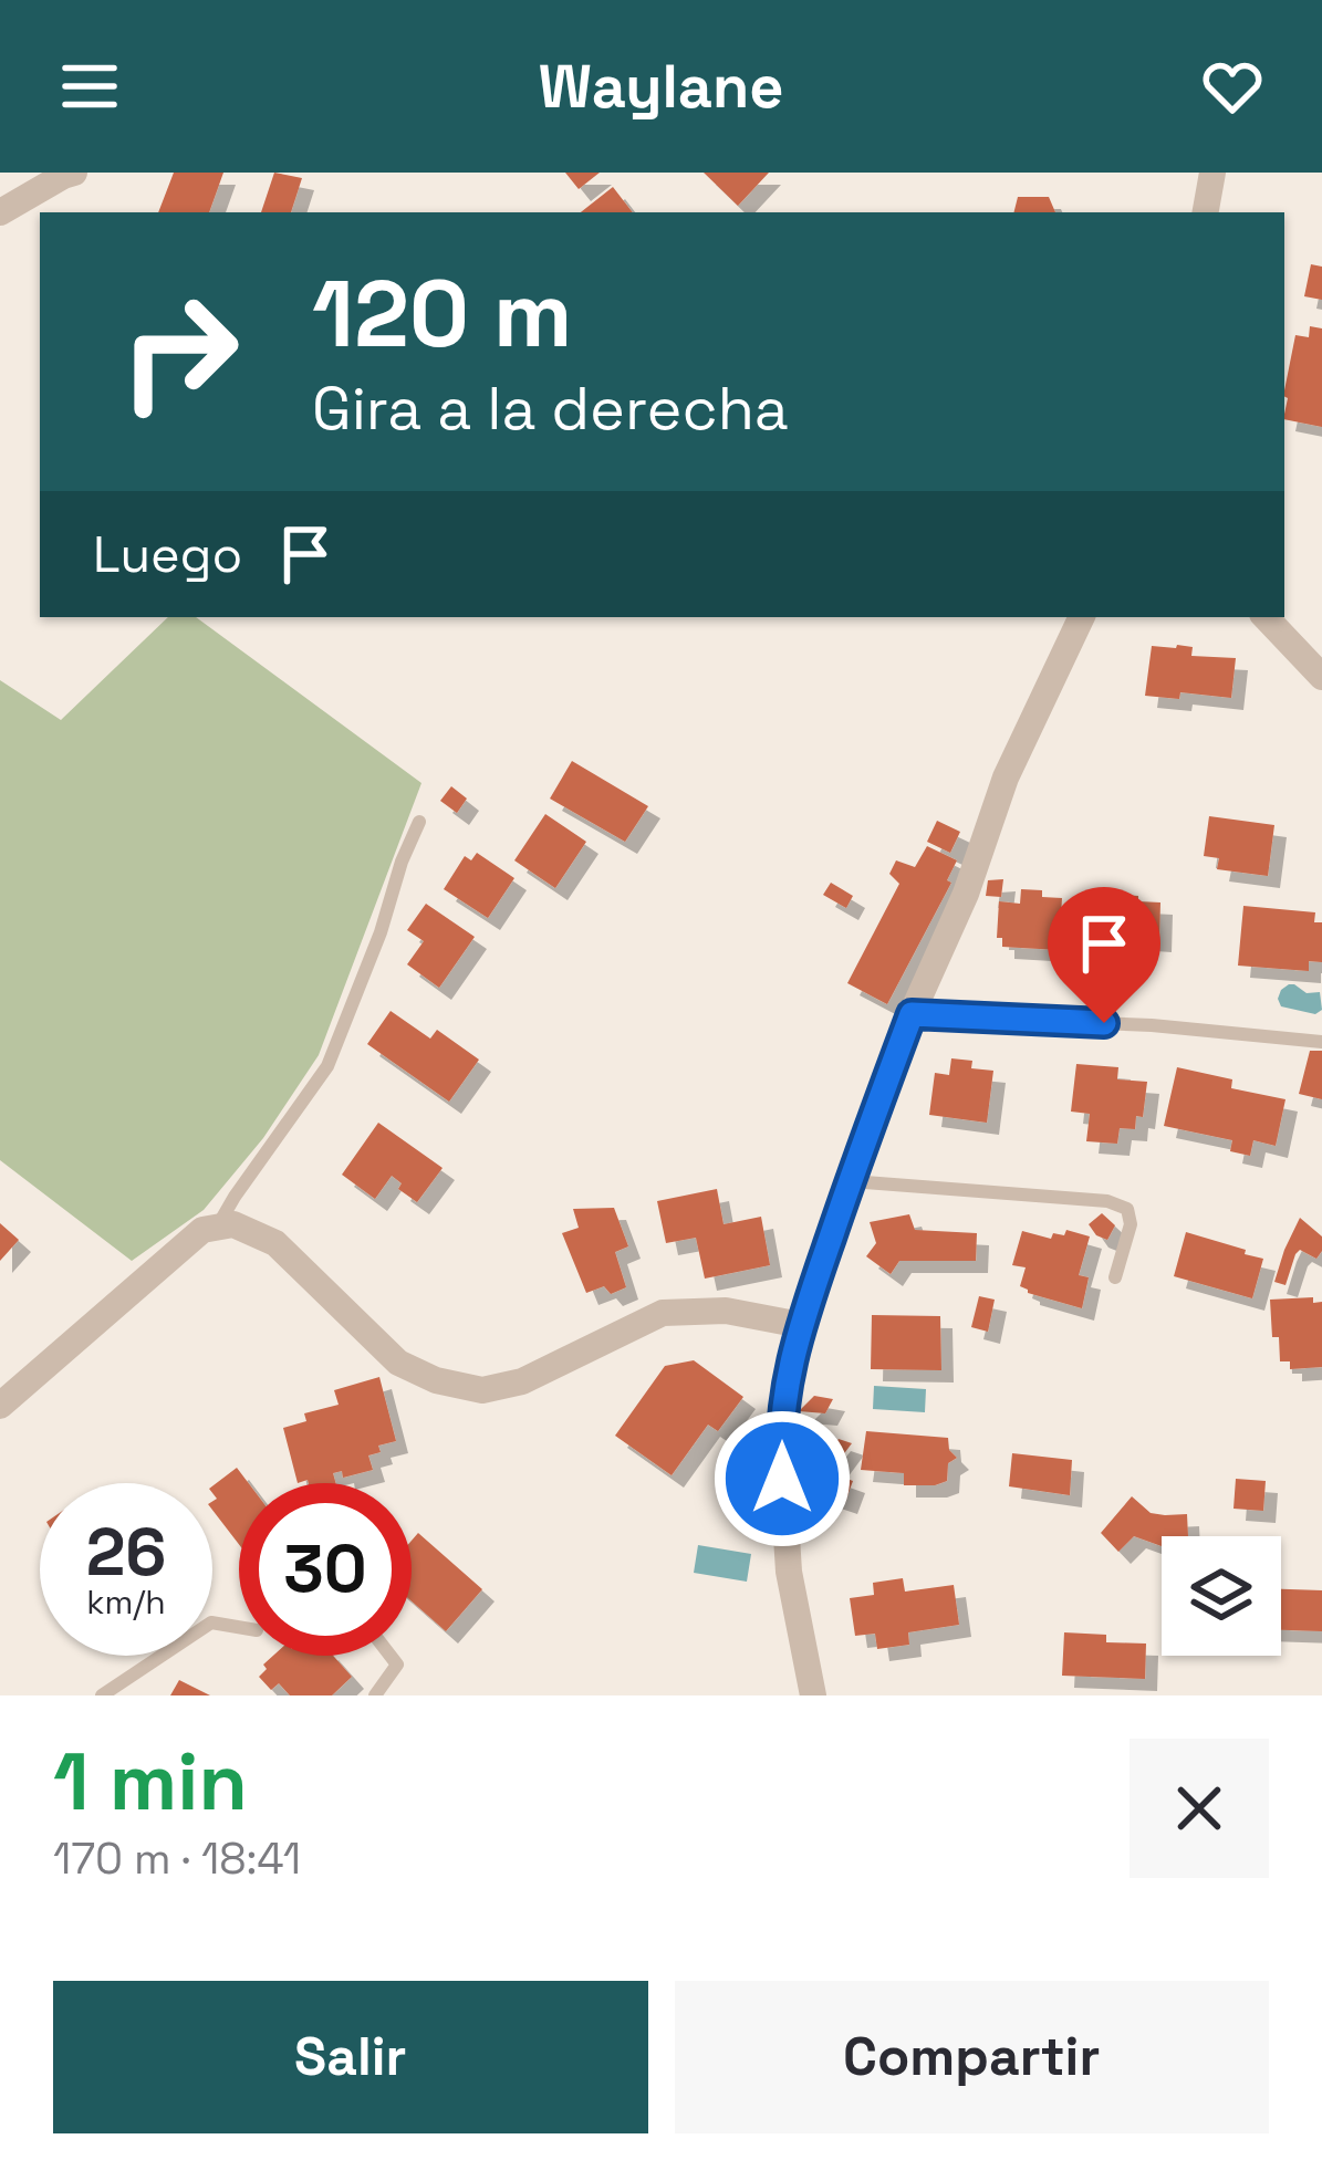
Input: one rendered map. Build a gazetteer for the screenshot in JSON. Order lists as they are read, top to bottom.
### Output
{
  "page": {
    "header": "Waylane",
    "turn": ["120 m", "Gira a la derecha"],
    "then": "Luego",
    "speed": "26 km/h",
    "limit": "30",
    "heading": ["1 min", "170 m · 18:41"],
    "buttons": ["Salir", "Compartir"]
  }
}
